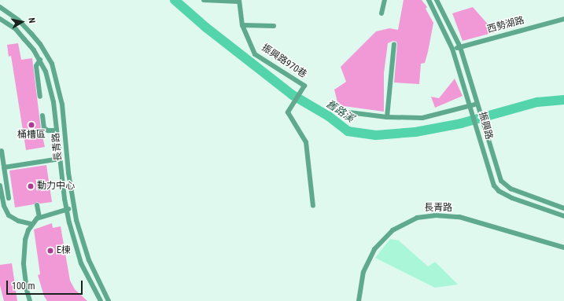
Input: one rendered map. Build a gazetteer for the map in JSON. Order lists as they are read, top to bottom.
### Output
{
  "streets": {
    "street": [
      "西勢湖路",
      "振興路970巷",
      "振興路",
      "長青路"
    ]
  },
  "crossings": [
    ["西勢湖路", "振興路"]
  ],
  "water": ["舊路溪"],
  "places": ["桶槽區", "動力中心", "E棟"],
  "scale_bar": "100 m",
  "north": "right"
}
